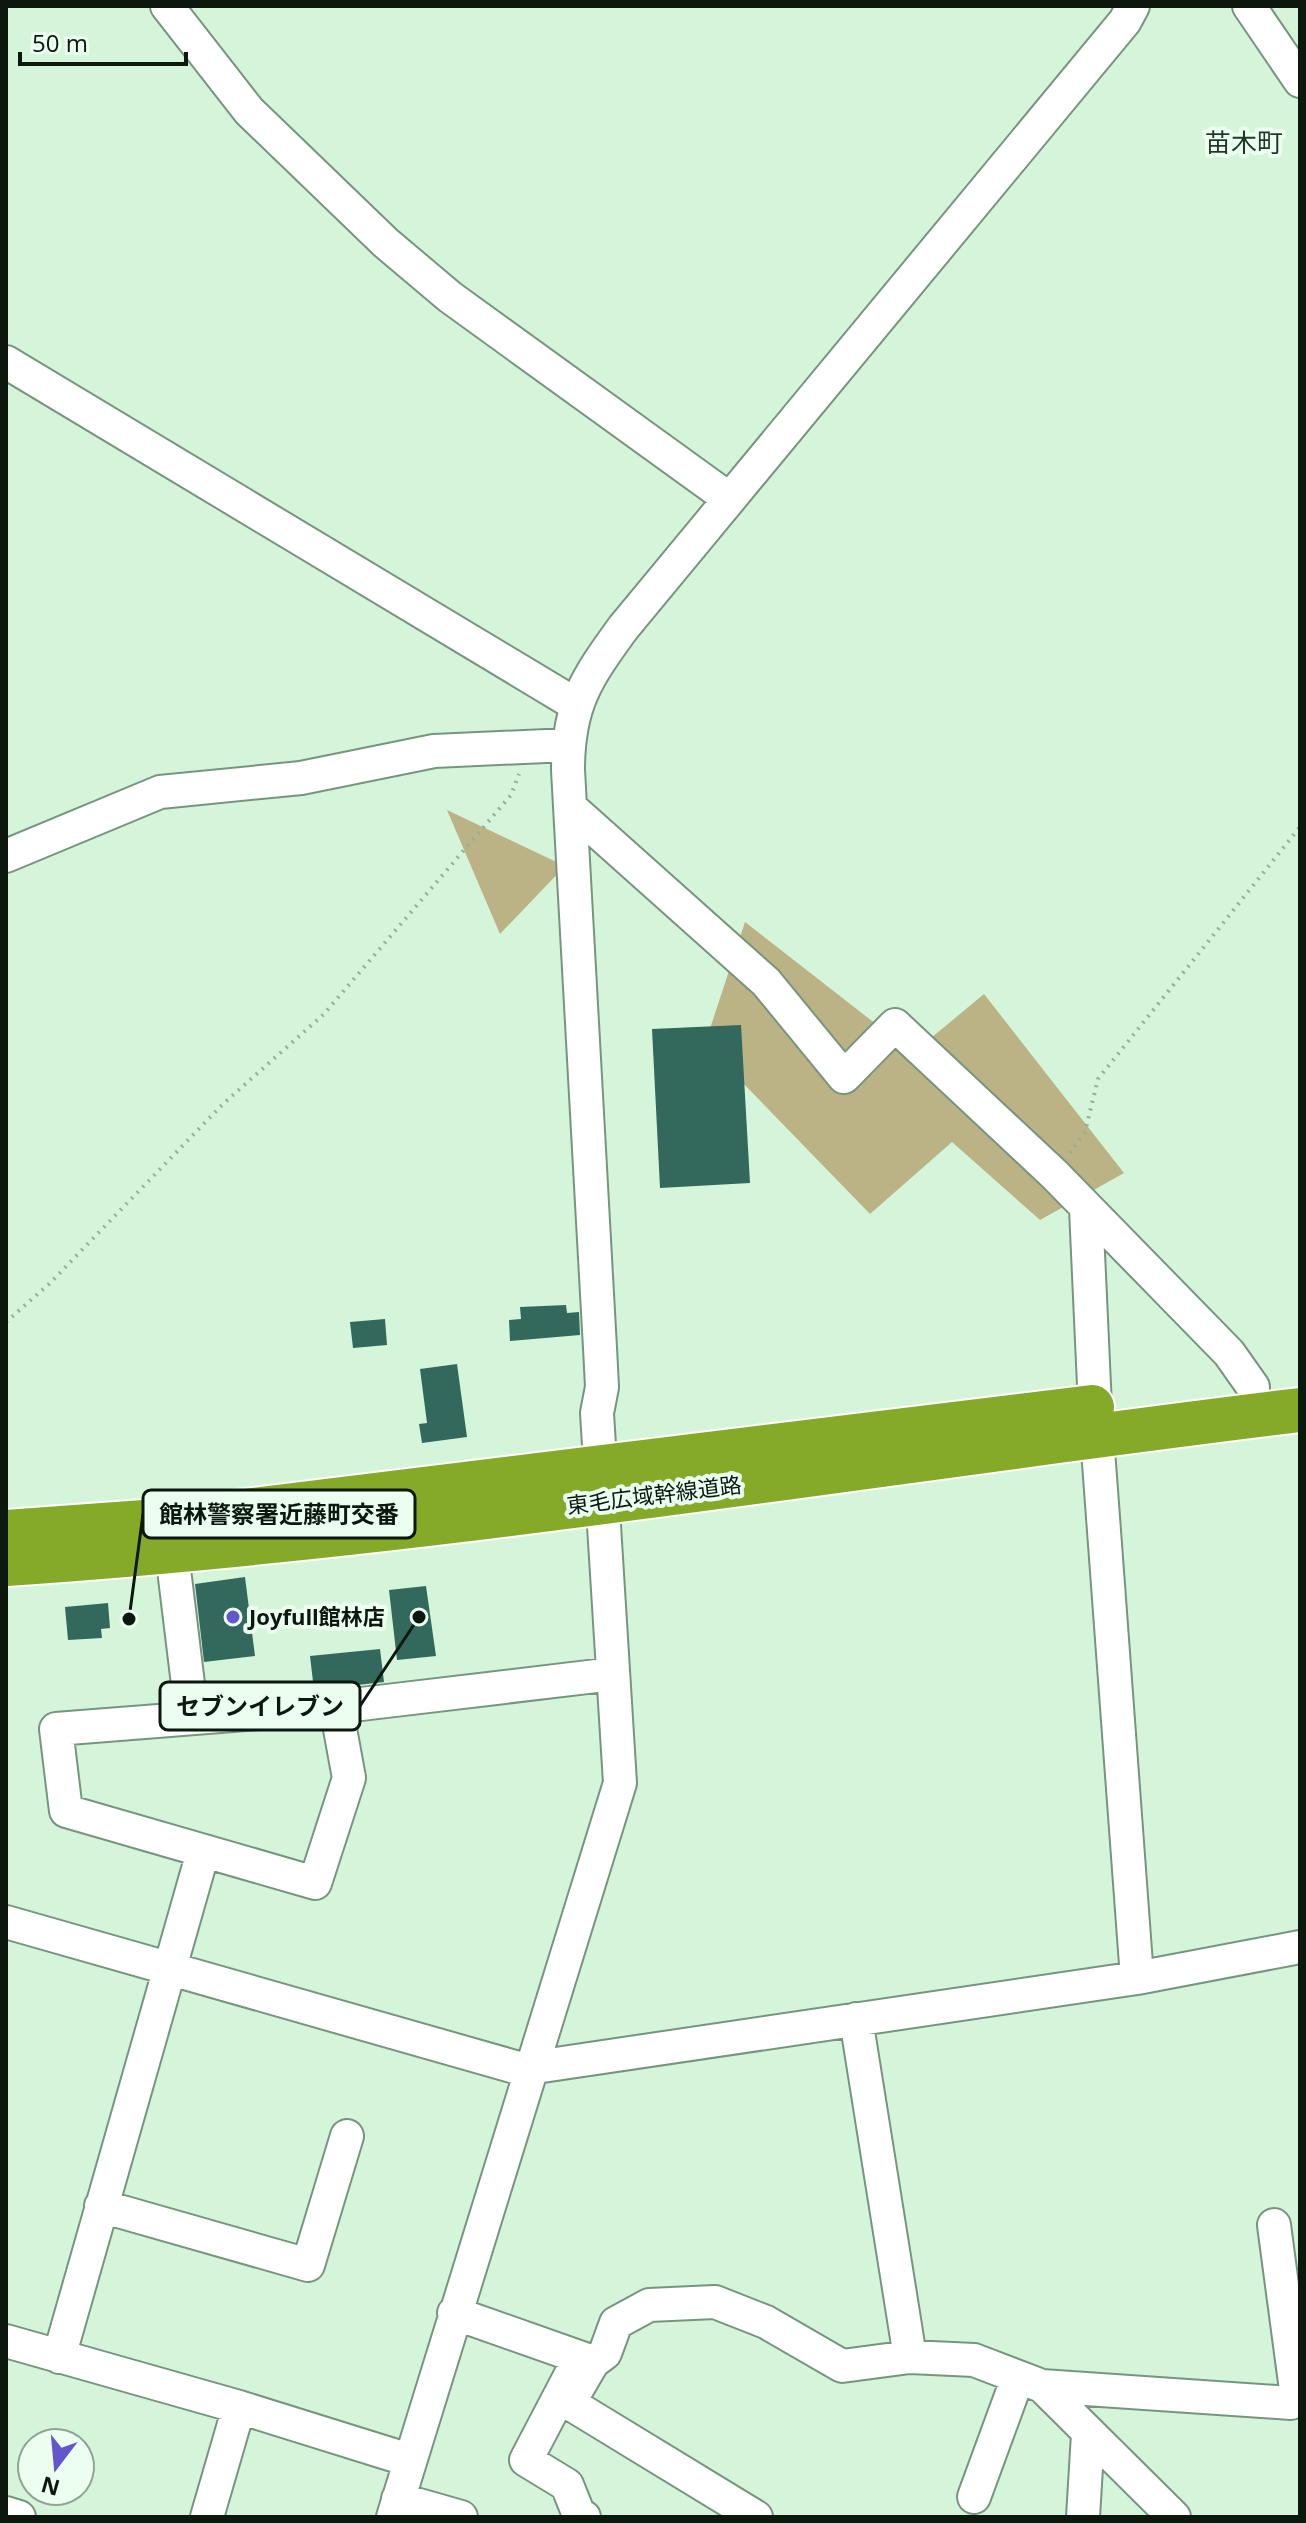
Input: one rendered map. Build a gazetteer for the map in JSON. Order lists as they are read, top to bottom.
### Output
{
  "streets": {
    "highway": ["東毛広域幹線道路"]
  },
  "districts": ["苗木町"],
  "places": ["Joyfull館林店", "セブンイレブン", "館林警察署近藤町交番"],
  "scale_bar": "50 m",
  "north": "bottom"
}
